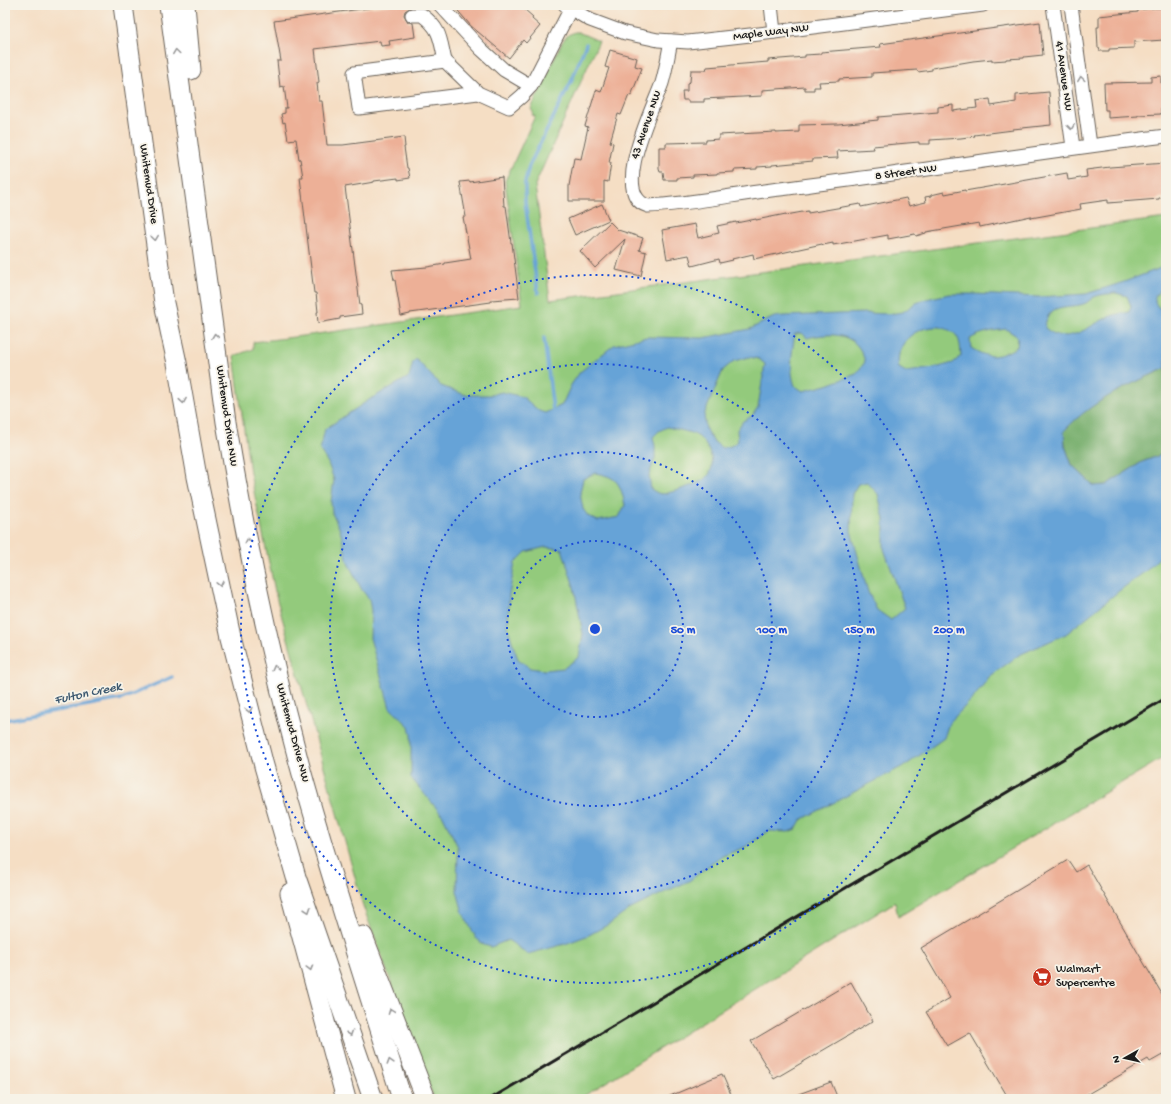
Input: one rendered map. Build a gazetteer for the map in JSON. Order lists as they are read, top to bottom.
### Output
{
  "streets": {
    "highway": ["Whitemud Drive", "Whitemud Drive NW"],
    "street": [
      "Maple Way NW",
      "41 Avenue NW",
      "43 Avenue NW",
      "8 Street NW"
    ]
  },
  "crossings": [
    ["Maple Way NW", "43 Avenue NW"],
    ["41 Avenue NW", "8 Street NW"],
    ["43 Avenue NW", "8 Street NW"]
  ],
  "water": ["Fulton Creek"],
  "places": {
    "supermarket": ["Walmart Supercentre"]
  },
  "north": "left",
  "rings": [
    "50 m",
    "100 m",
    "150 m",
    "200 m"
  ]
}
